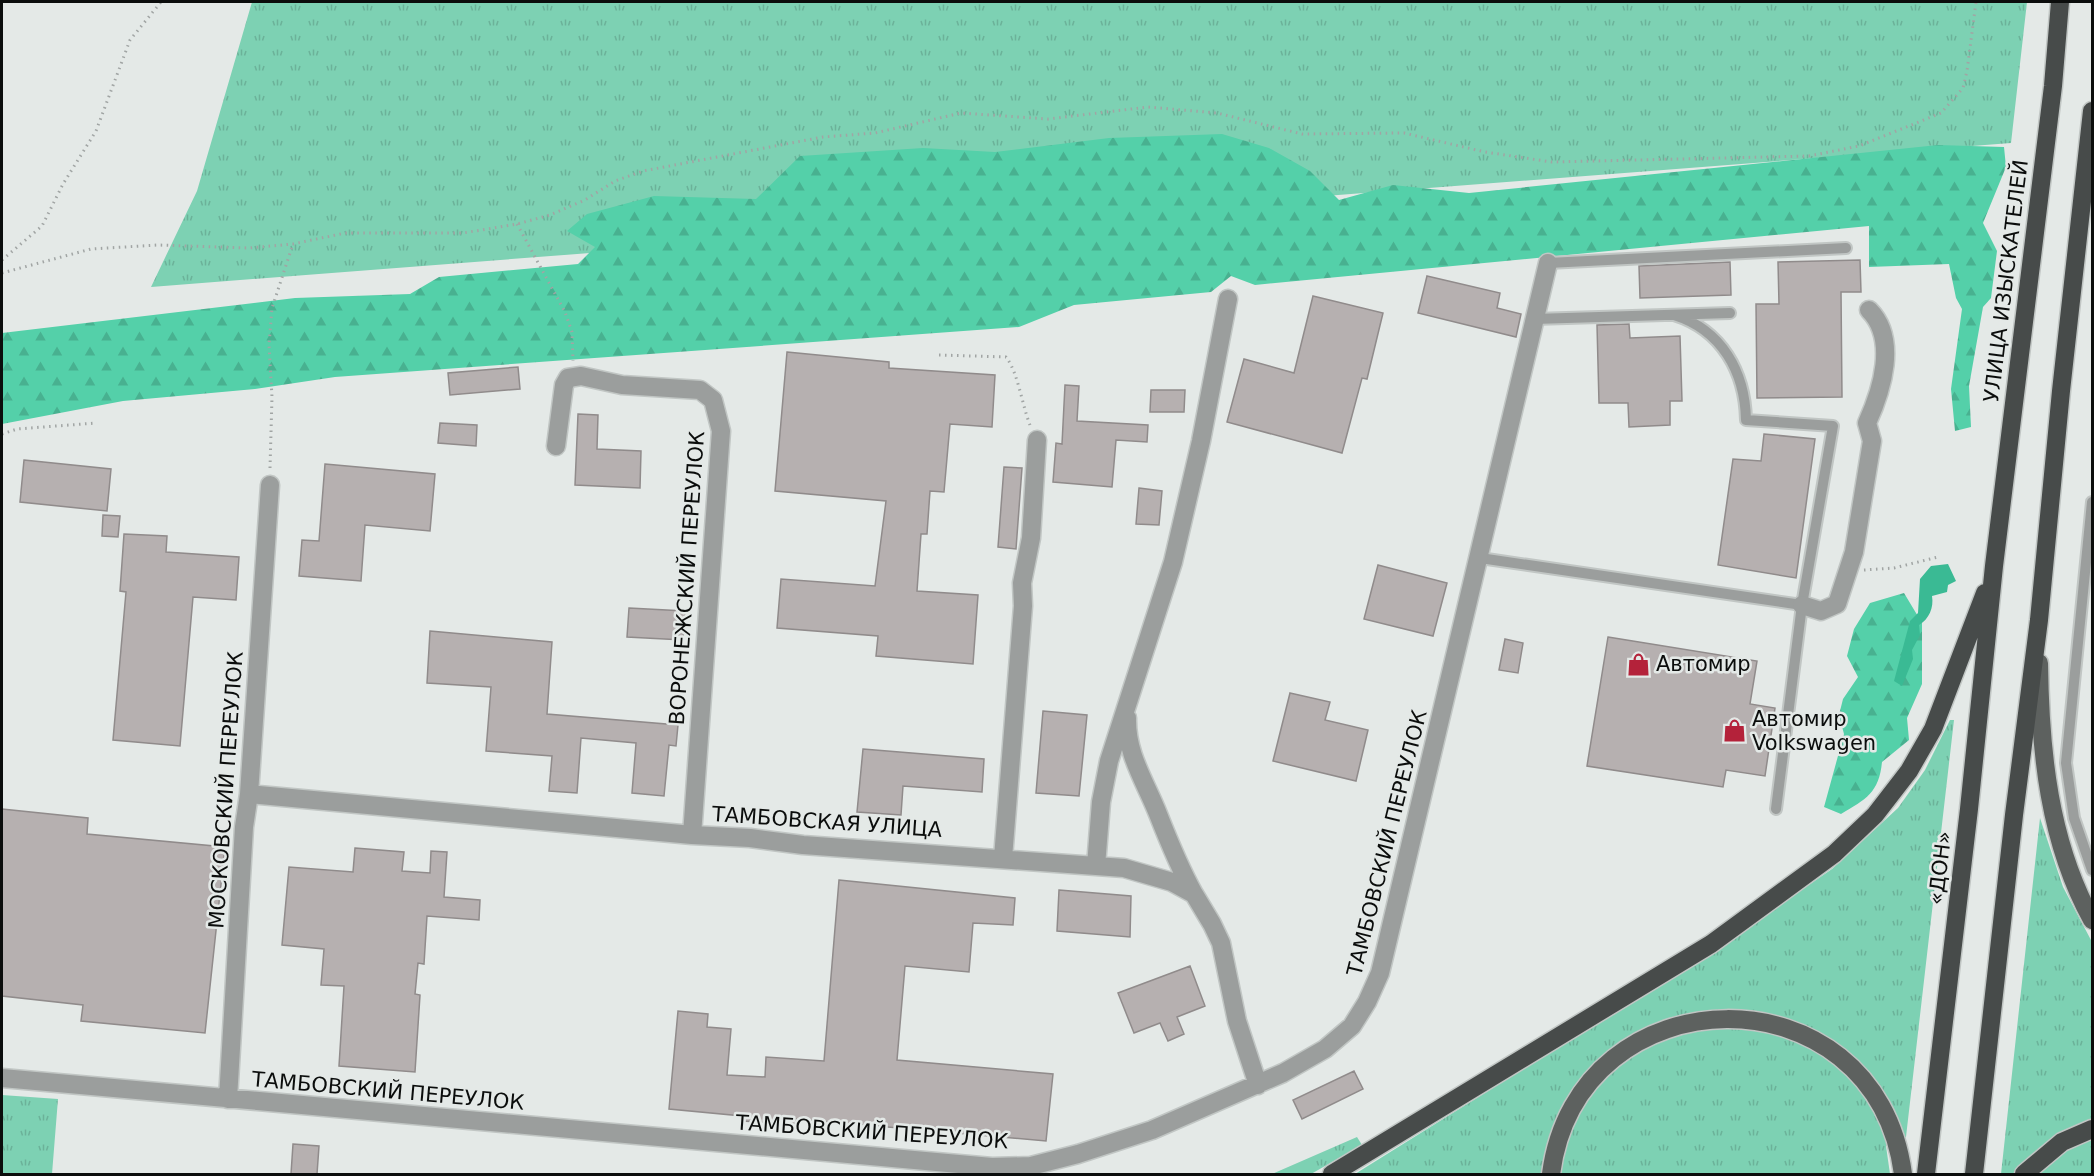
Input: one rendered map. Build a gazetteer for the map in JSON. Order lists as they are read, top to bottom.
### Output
{
  "streets": {
    "highway": ["УЛИЦА ИЗЫСКАТЕЛЕЙ", "«ДОН»"],
    "street": [
      "ВОРОНЕЖСКИЙ ПЕРЕУЛОК",
      "МОСКОВСКИЙ ПЕРЕУЛОК",
      "ТАМБОВСКАЯ УЛИЦА",
      "ТАМБОВСКИЙ ПЕРЕУЛОК"
    ]
  },
  "crossings": [
    ["УЛИЦА ИЗЫСКАТЕЛЕЙ", "«ДОН»"],
    ["ВОРОНЕЖСКИЙ ПЕРЕУЛОК", "ТАМБОВСКАЯ УЛИЦА"],
    ["МОСКОВСКИЙ ПЕРЕУЛОК", "ТАМБОВСКАЯ УЛИЦА"],
    ["МОСКОВСКИЙ ПЕРЕУЛОК", "ТАМБОВСКИЙ ПЕРЕУЛОК"]
  ],
  "places": {
    "shop": ["Автомир", "Автомир Volkswagen"]
  }
}
